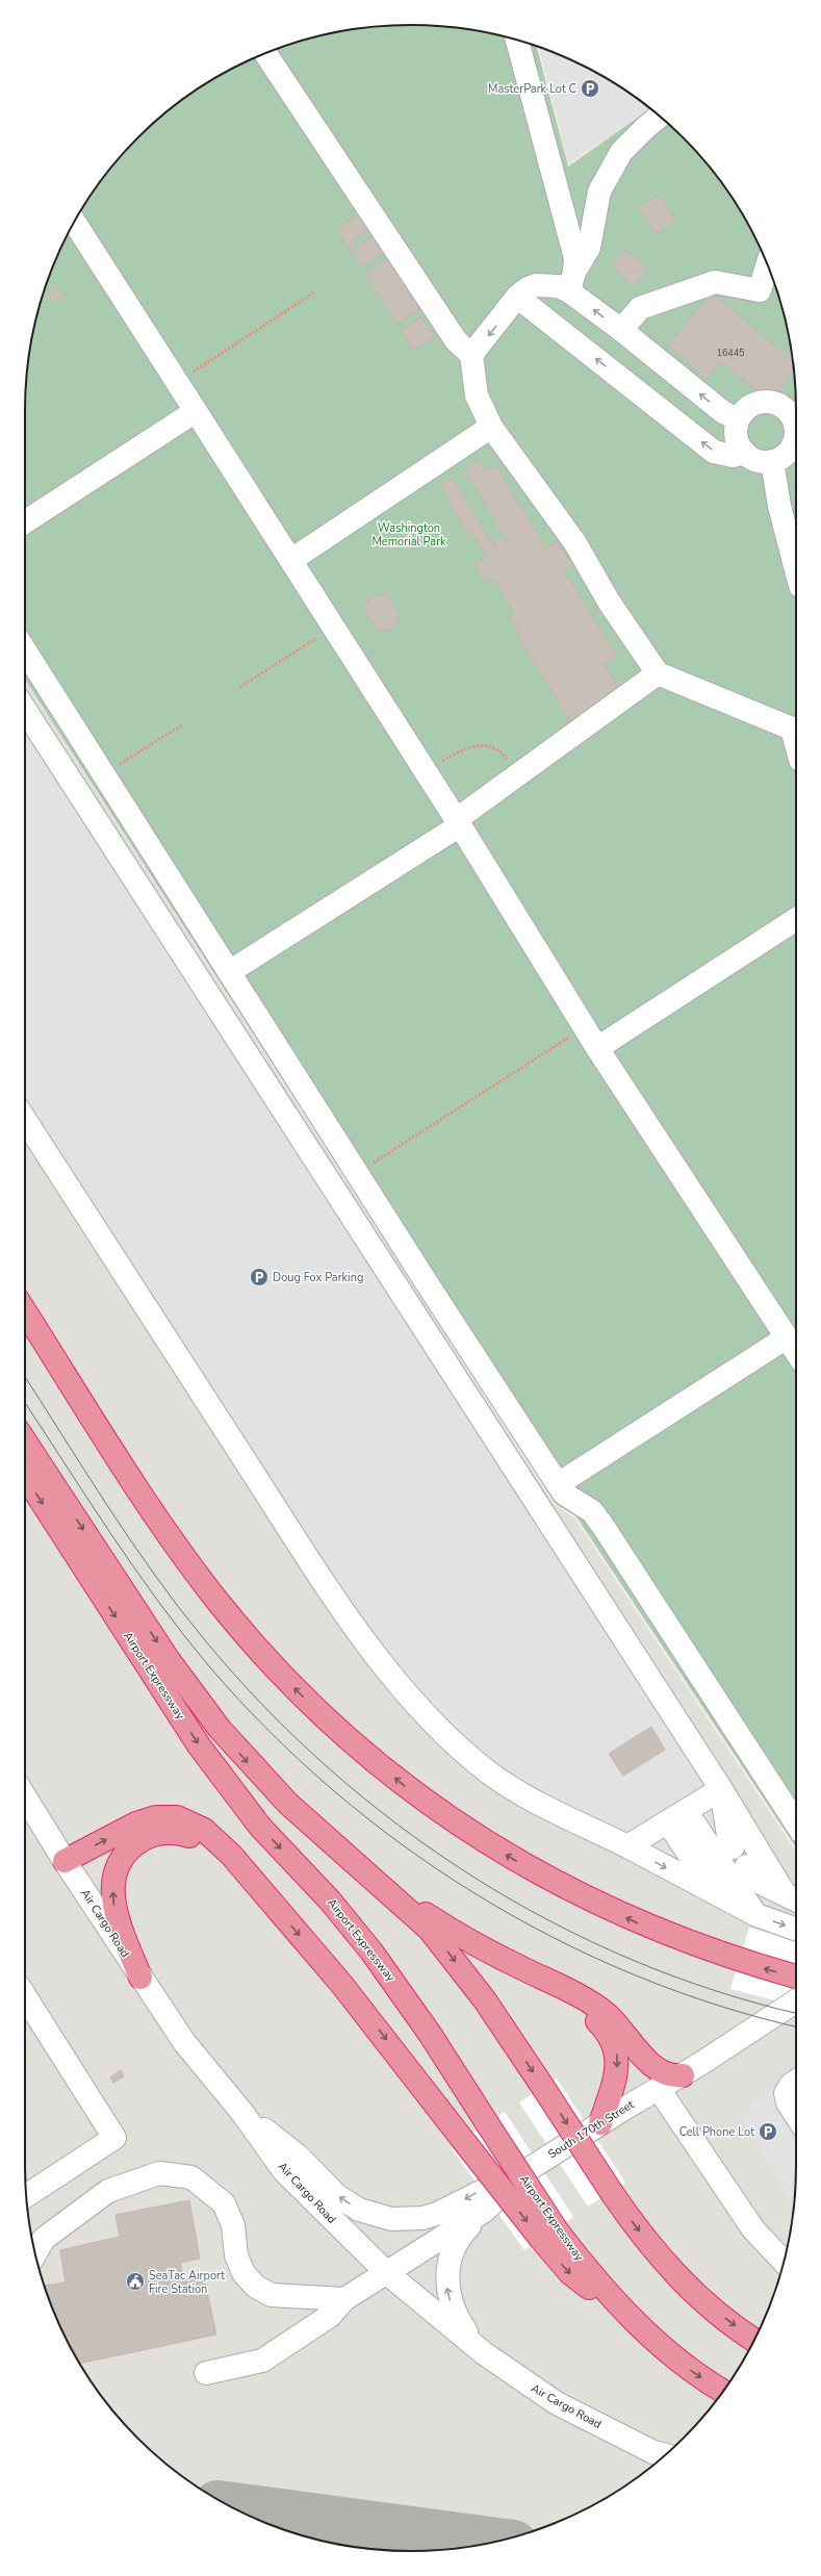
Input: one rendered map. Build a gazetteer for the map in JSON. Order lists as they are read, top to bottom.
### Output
{
  "streets": {
    "highway": ["Airport Expressway"],
    "street": ["Air Cargo Road", "South 170th Street"]
  },
  "crossings": [
    ["Air Cargo Road", "South 170th Street"]
  ],
  "parks": ["Washington Memorial Park"],
  "places": {
    "parking": ["MasterPark Lot C", "Doug Fox Parking", "Cell Phone Lot"],
    "public building": ["SeaTac Airport Fire Station"]
  },
  "house_numbers": ["16445"]
}
